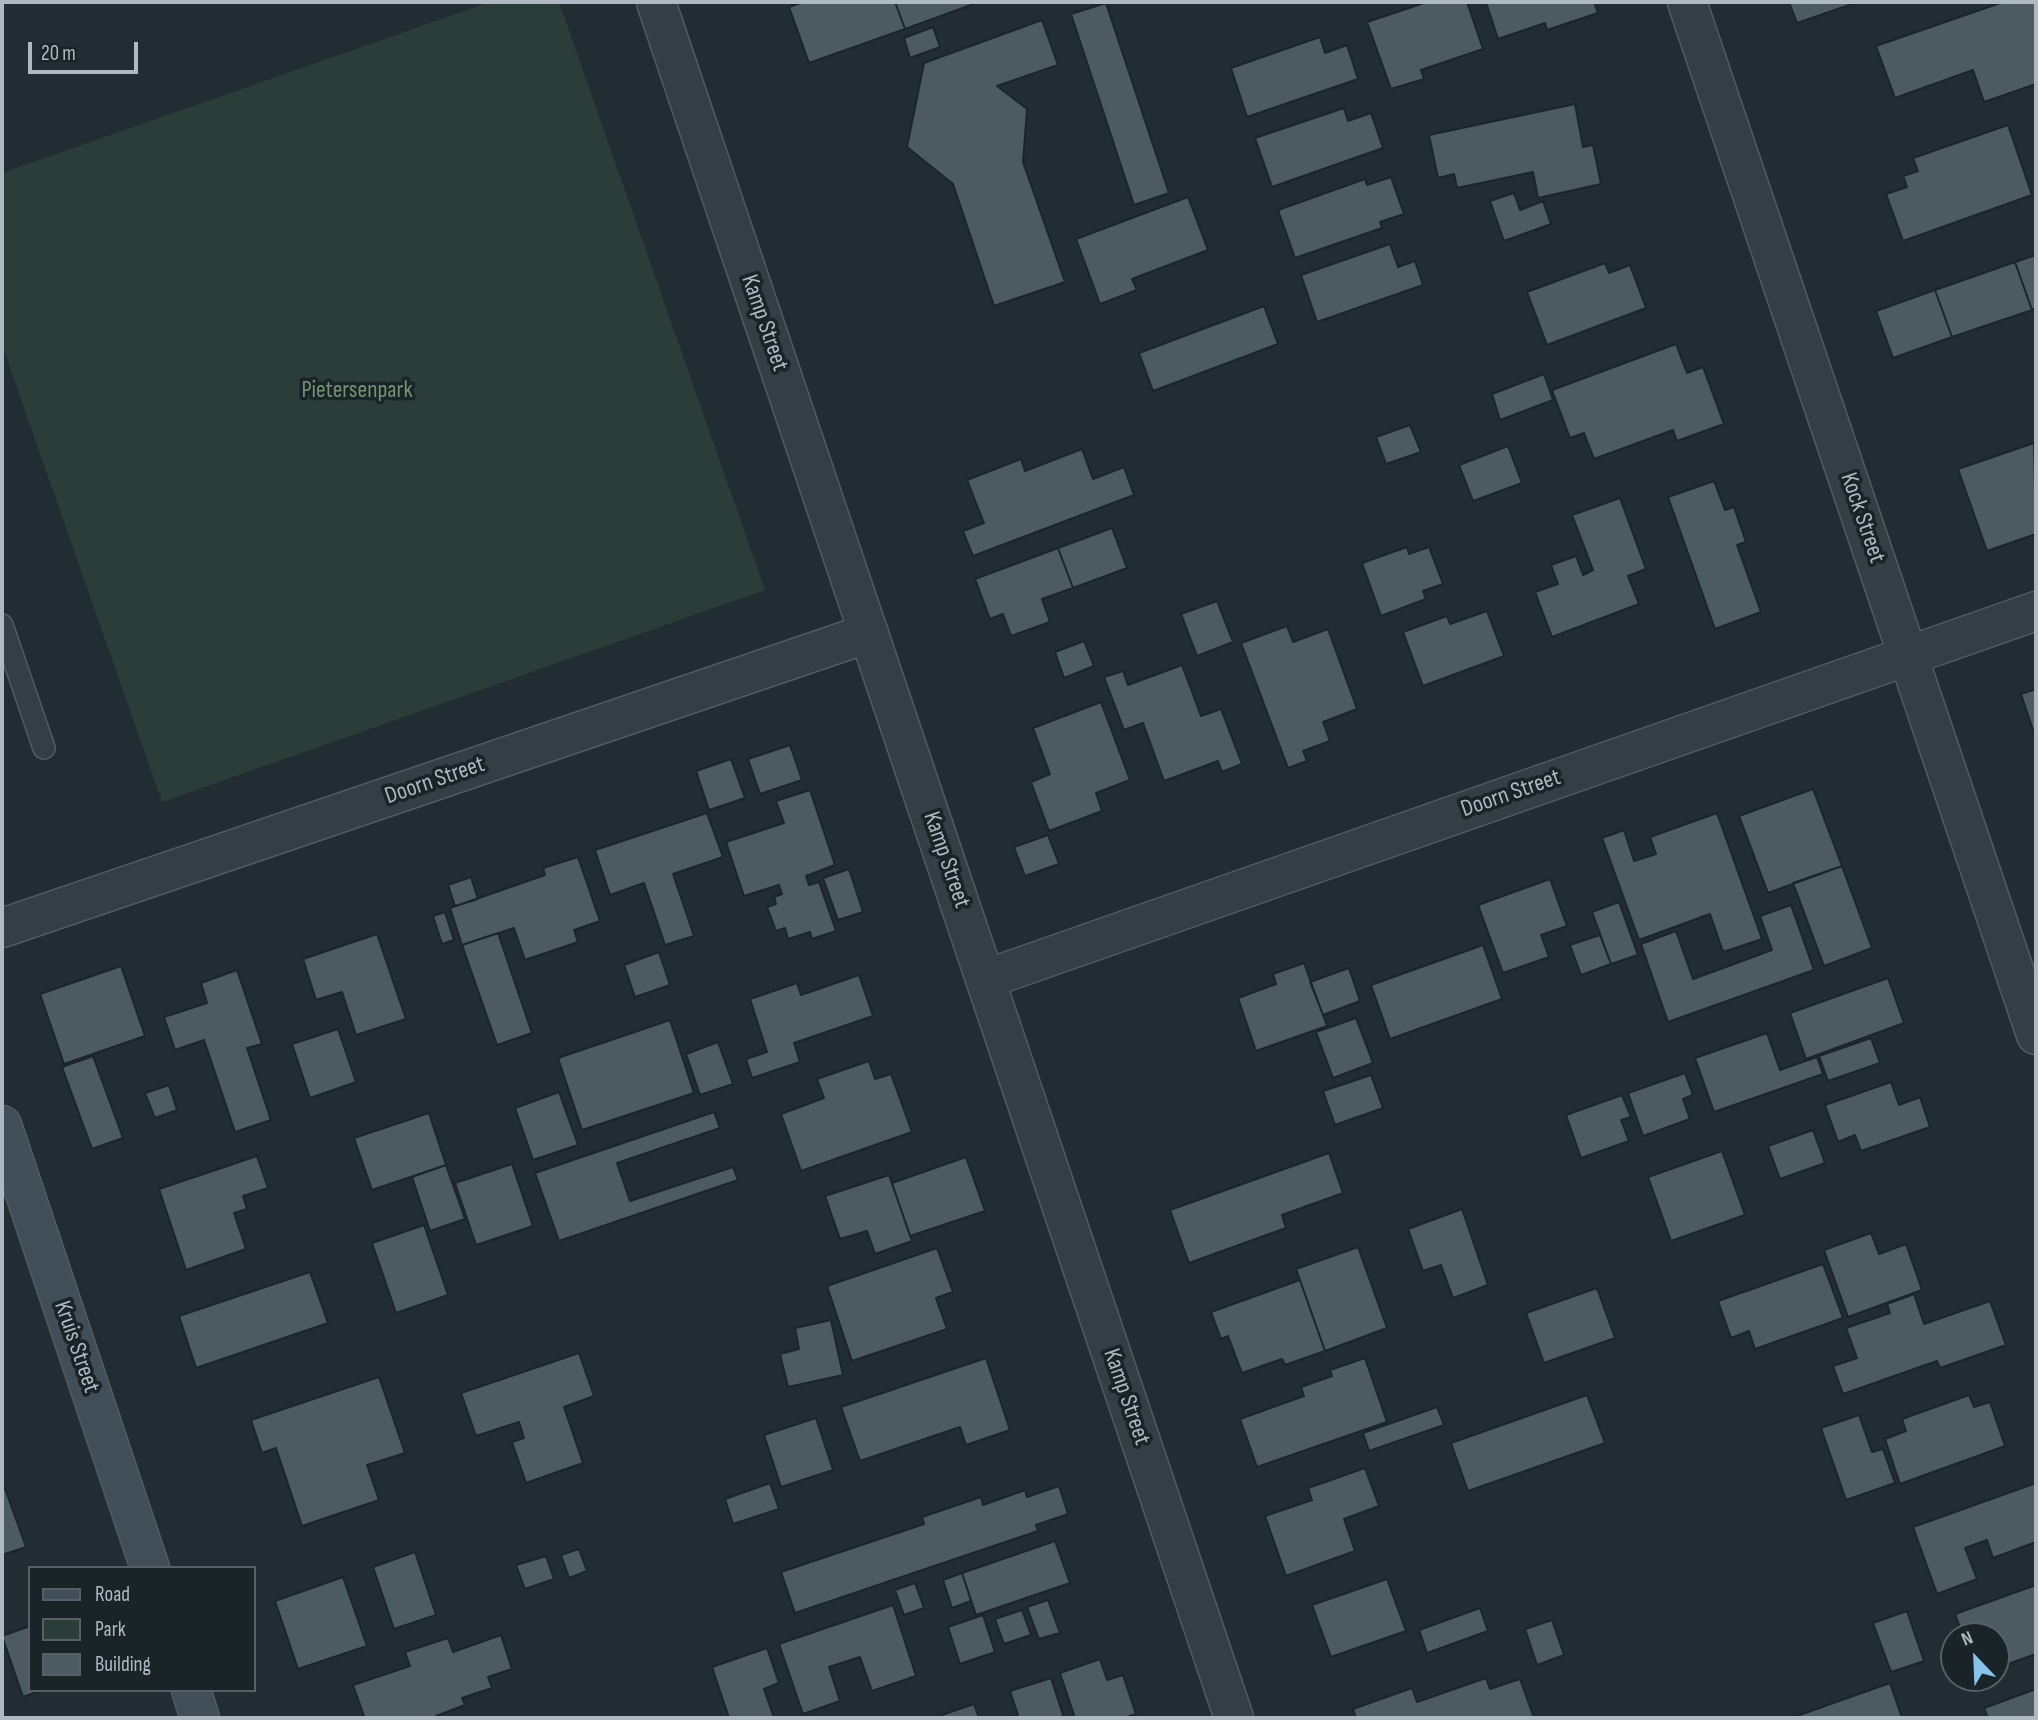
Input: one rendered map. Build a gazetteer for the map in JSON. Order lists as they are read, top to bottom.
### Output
{
  "streets": {
    "street": [
      "Kamp Street",
      "Kock Street",
      "Doorn Street",
      "Kruis Street"
    ]
  },
  "crossings": [
    ["Kamp Street", "Doorn Street"],
    ["Kock Street", "Doorn Street"]
  ],
  "parks": ["Pietersenpark"],
  "legend": ["Road", "Park", "Building"],
  "scale_bar": "20 m",
  "north": "top left"
}
